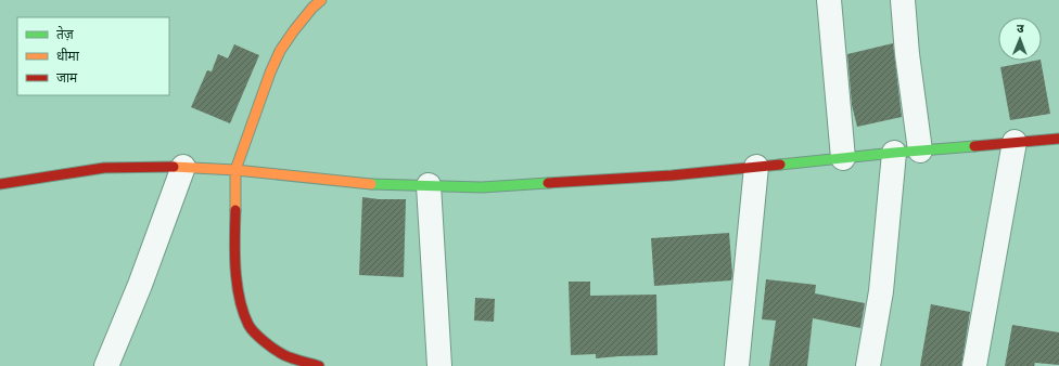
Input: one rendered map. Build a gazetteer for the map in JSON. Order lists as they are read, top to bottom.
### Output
{
  "legend": ["तेज़", "धीमा", "जाम"],
  "north": "top"
}
